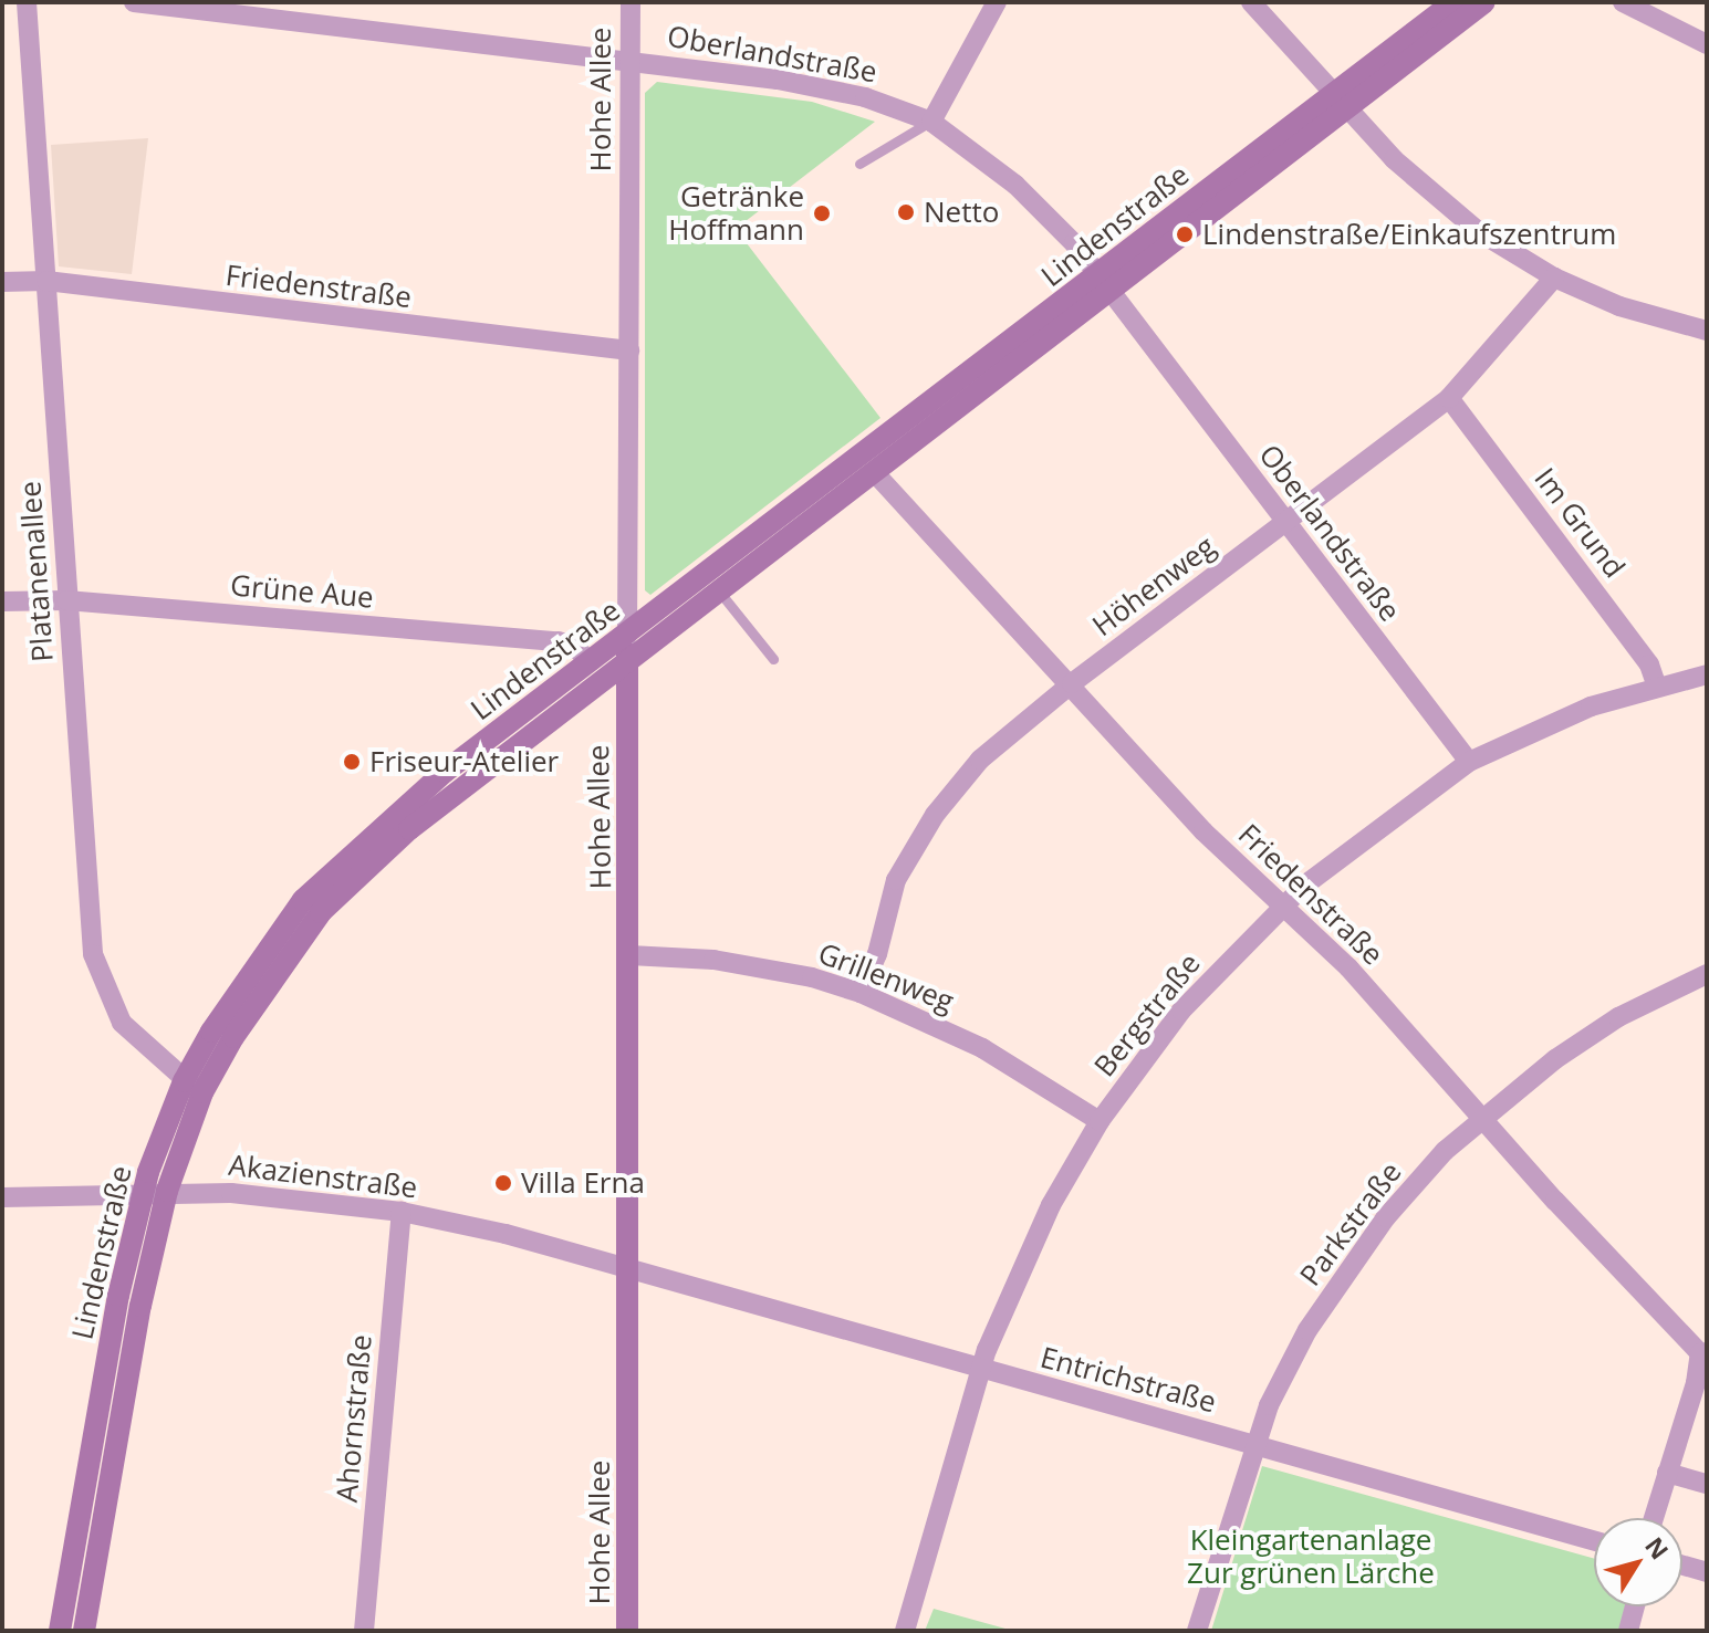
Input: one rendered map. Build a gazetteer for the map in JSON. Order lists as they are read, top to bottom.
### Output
{
  "streets": {
    "street": [
      "Oberlandstraße",
      "Hohe Allee",
      "Lindenstraße",
      "Friedenstraße",
      "Im Grund",
      "Platanenallee",
      "Höhenweg",
      "Grüne Aue",
      "Grillenweg",
      "Bergstraße",
      "Akazienstraße",
      "Parkstraße",
      "Entrichstraße",
      "Ahornstraße"
    ]
  },
  "crossings": [
    ["Oberlandstraße", "Hohe Allee"],
    ["Oberlandstraße", "Lindenstraße"],
    ["Oberlandstraße", "Höhenweg"],
    ["Oberlandstraße", "Bergstraße"],
    ["Hohe Allee", "Lindenstraße"],
    ["Hohe Allee", "Friedenstraße"],
    ["Hohe Allee", "Grillenweg"],
    ["Hohe Allee", "Akazienstraße"],
    ["Hohe Allee", "Entrichstraße"],
    ["Lindenstraße", "Friedenstraße"],
    ["Lindenstraße", "Platanenallee"],
    ["Lindenstraße", "Grüne Aue"],
    ["Lindenstraße", "Akazienstraße"],
    ["Friedenstraße", "Platanenallee"],
    ["Friedenstraße", "Höhenweg"],
    ["Friedenstraße", "Bergstraße"],
    ["Friedenstraße", "Parkstraße"],
    ["Im Grund", "Höhenweg"],
    ["Im Grund", "Bergstraße"],
    ["Platanenallee", "Grüne Aue"],
    ["Höhenweg", "Grillenweg"],
    ["Grillenweg", "Bergstraße"],
    ["Bergstraße", "Entrichstraße"],
    ["Akazienstraße", "Entrichstraße"],
    ["Akazienstraße", "Ahornstraße"],
    ["Parkstraße", "Entrichstraße"]
  ],
  "parks": ["Kleingartenanlage Zur grünen Lärche"],
  "places": [
    "Netto",
    "Getränke Hoffmann",
    "Lindenstraße/Einkaufszentrum",
    "Friseur-Atelier",
    "Villa Erna"
  ],
  "north": "top right"
}
